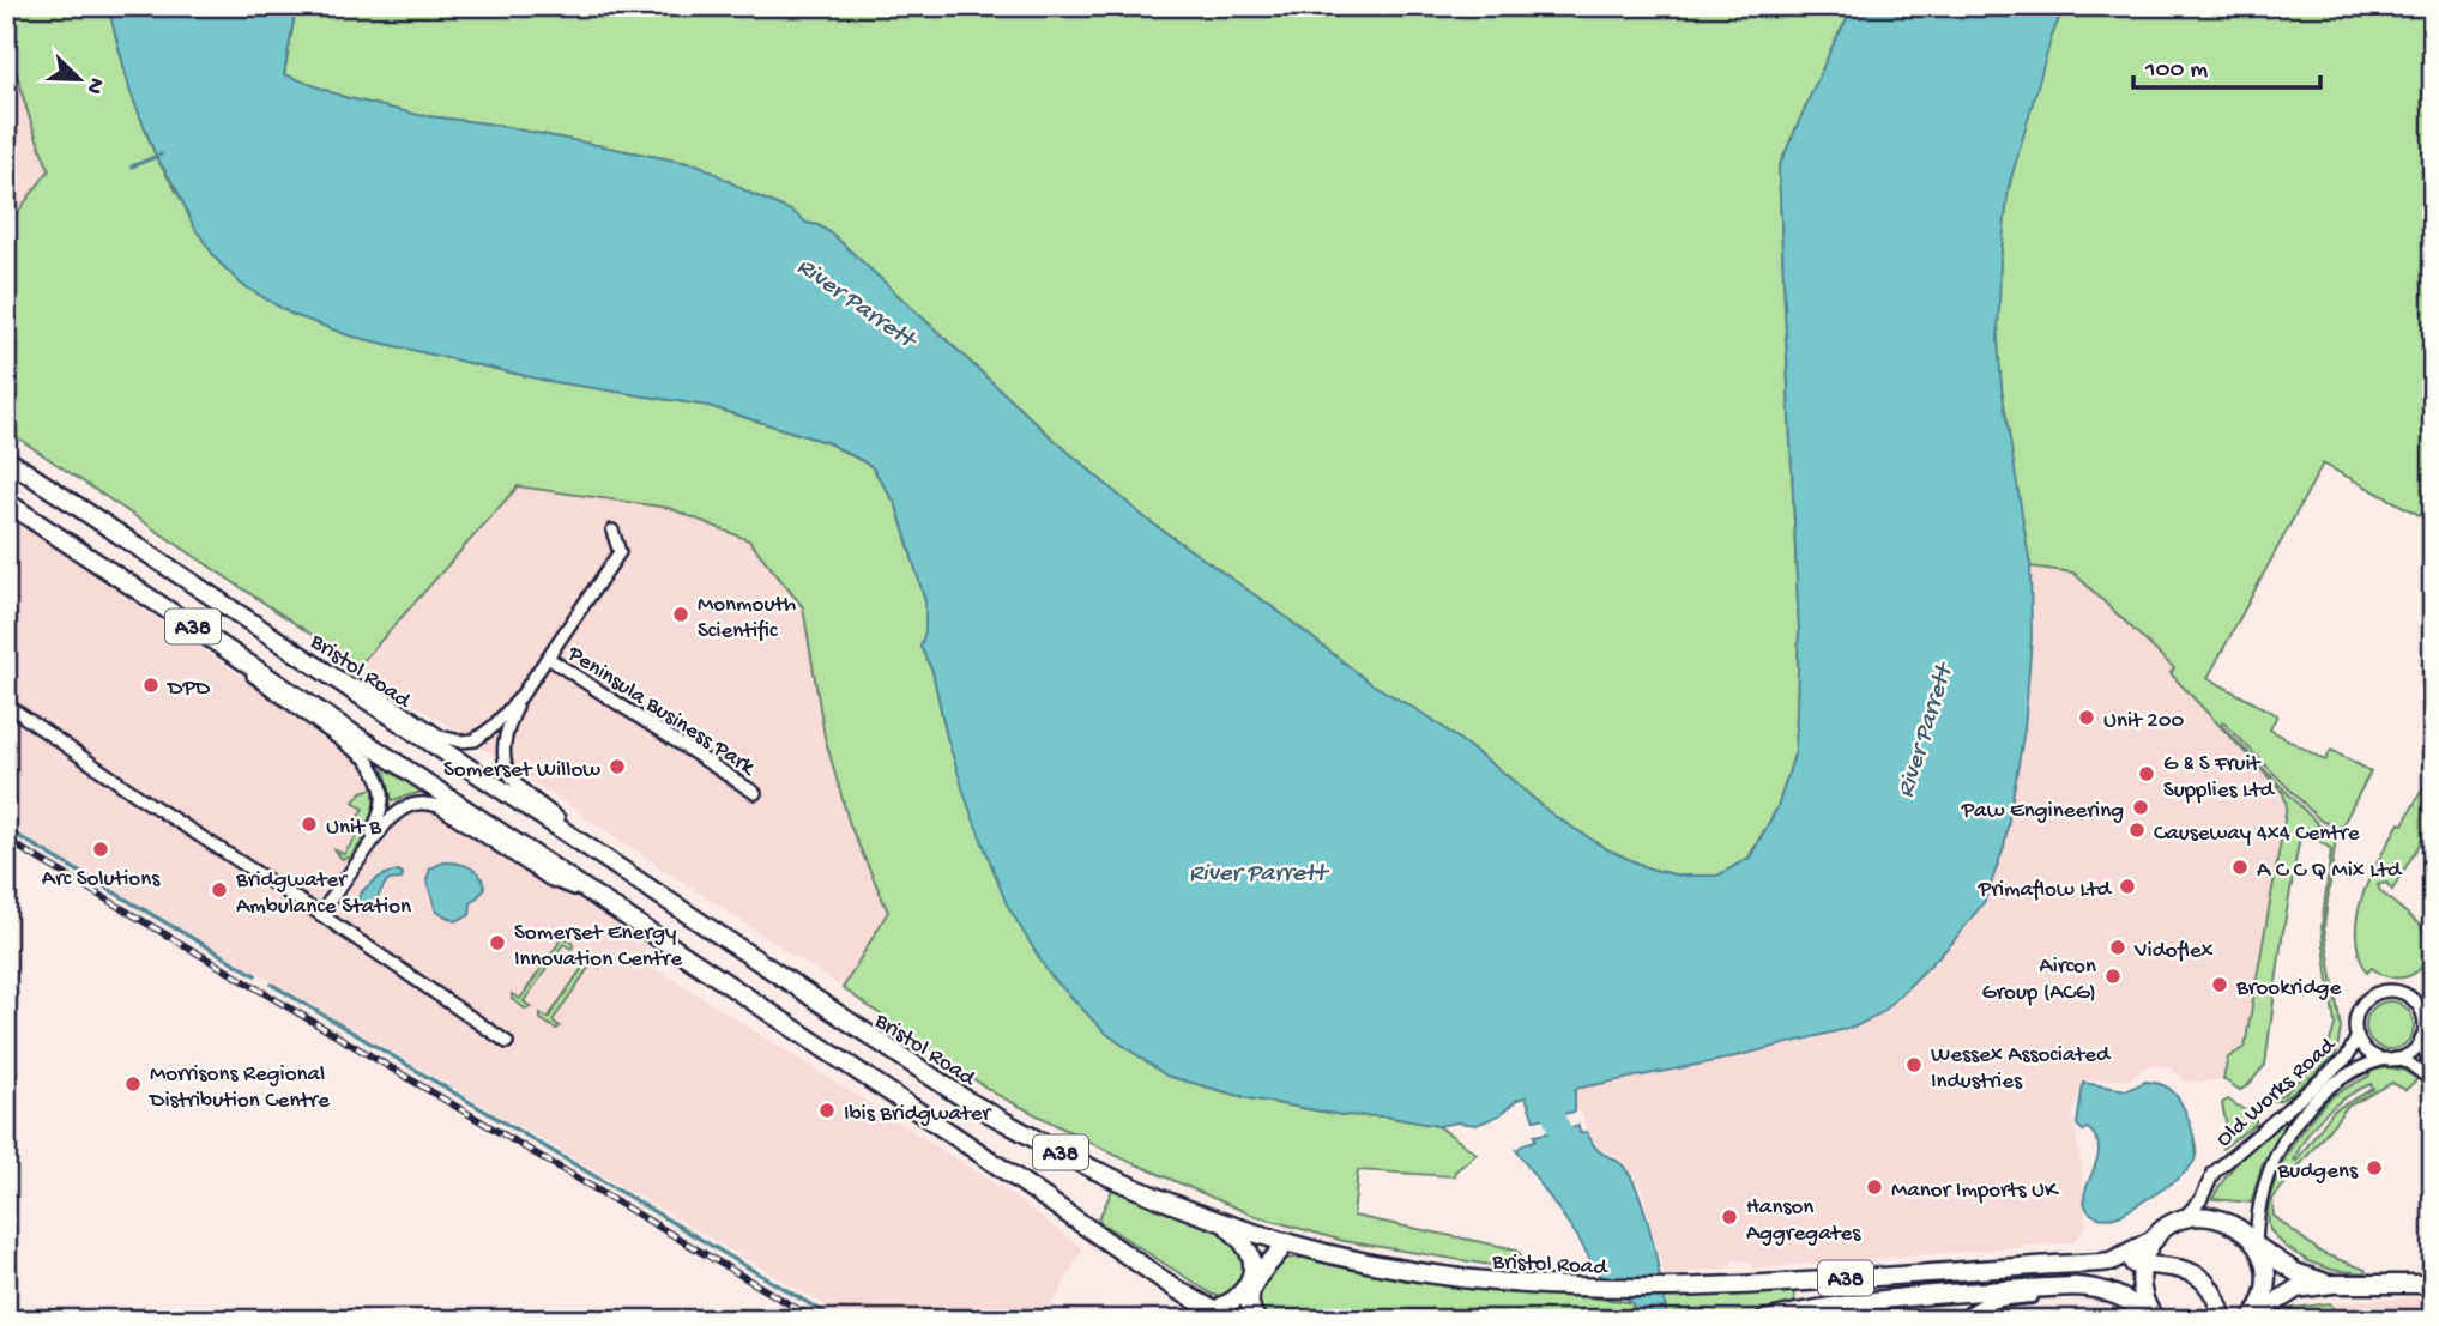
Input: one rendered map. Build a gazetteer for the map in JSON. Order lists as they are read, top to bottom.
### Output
{
  "streets": {
    "main road": ["A38", "Bristol Road"],
    "street": ["Peninsula Business Park", "Old Works Road"]
  },
  "crossings": [
    ["A38", "Bristol Road"],
    ["A38", "Old Works Road"],
    ["Bristol Road", "Peninsula Business Park"]
  ],
  "water": ["River Parrett"],
  "places": [
    "Monmouth Scientific",
    "DPD",
    "Unit 200",
    "Somerset Willow",
    "G & S Fruit Supplies Ltd",
    "Paw Engineering",
    "Unit B",
    "Causeway 4x4 Centre",
    "Arc Solutions",
    "A C C Q Mix Ltd",
    "Primaflow Ltd",
    "Bridgwater Ambulance Station",
    "Somerset Energy Innovation Centre",
    "Vidoflex",
    "Aircon Group (ACG)",
    "Brookridge",
    "Wessex Associated Industries",
    "Morrisons Regional Distribution Centre",
    "Ibis Bridgwater",
    "Budgens",
    "Manor Imports UK",
    "Hanson Aggregates"
  ],
  "scale_bar": "100 m",
  "north": "bottom right"
}
